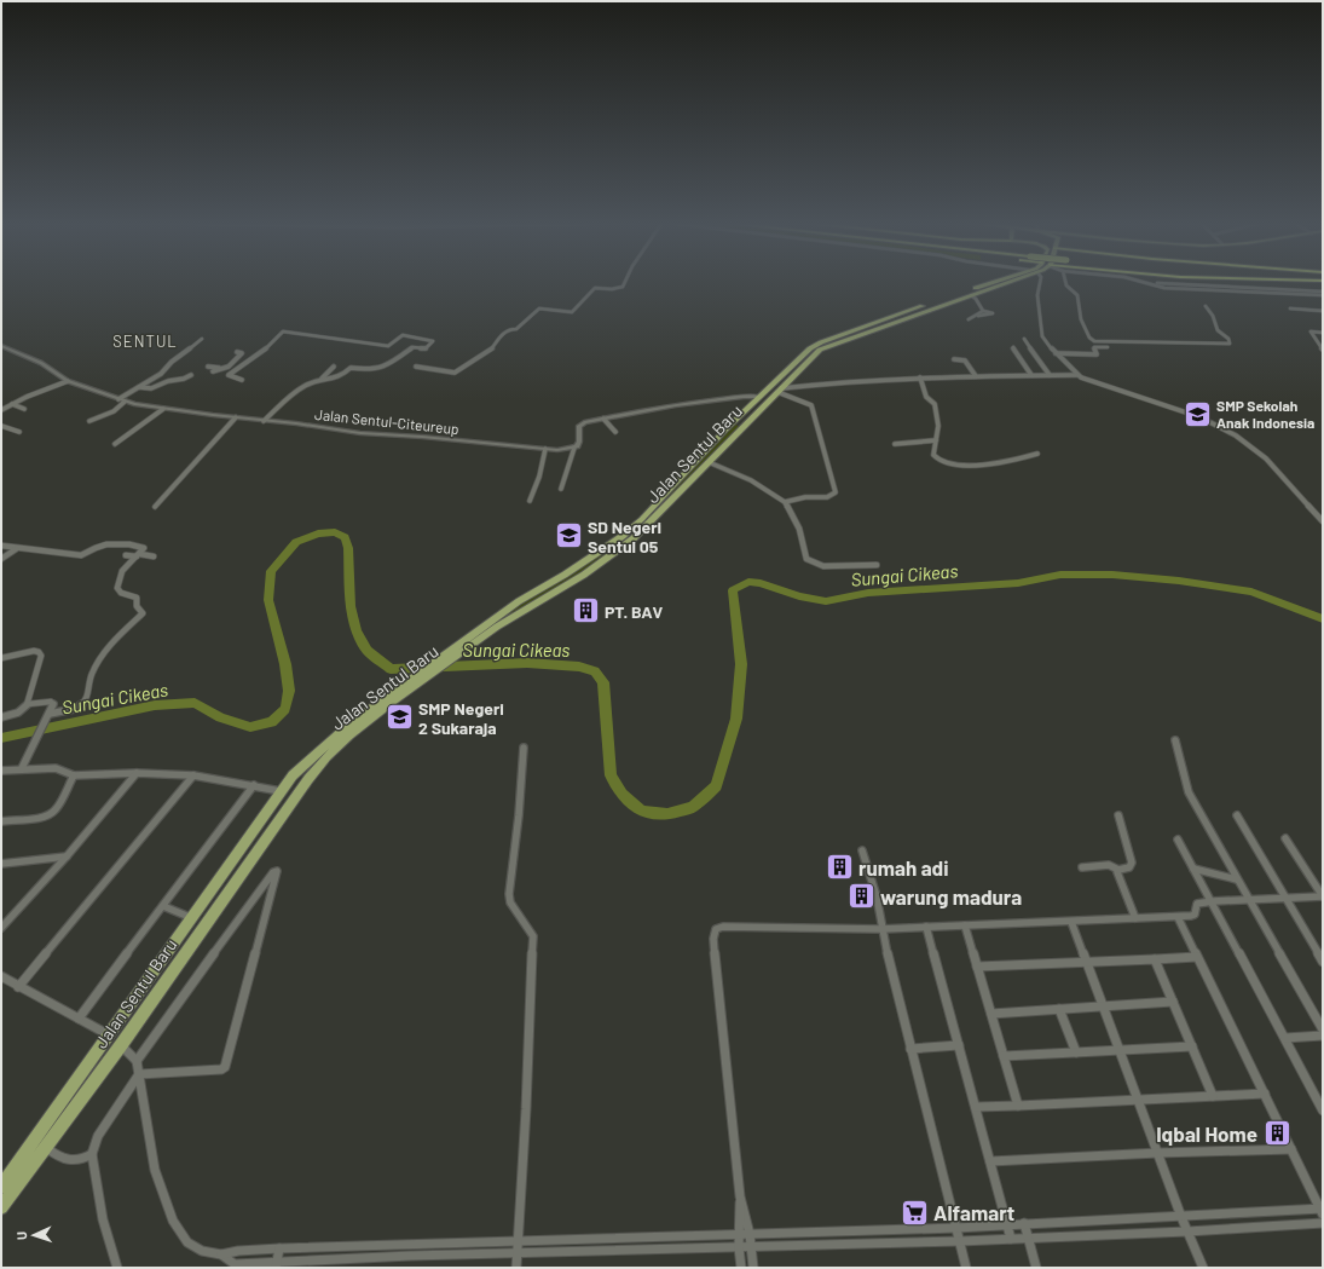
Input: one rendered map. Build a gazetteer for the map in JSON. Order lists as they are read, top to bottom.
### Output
{
  "streets": {
    "main road": ["Jalan Sentul Baru"],
    "street": ["Jalan Sentul-Citeureup"]
  },
  "districts": ["SENTUL"],
  "water": ["Sungai Cikeas"],
  "places": {
    "school or university": ["SMP Sekolah Anak Indonesia", "SD Negeri Sentul 05", "SMP Negeri 2 Sukaraja"],
    "building": [
      "PT. BAV",
      "rumah adi",
      "warung madura",
      "Iqbal Home"
    ],
    "supermarket": ["Alfamart"]
  },
  "north": "left"
}
